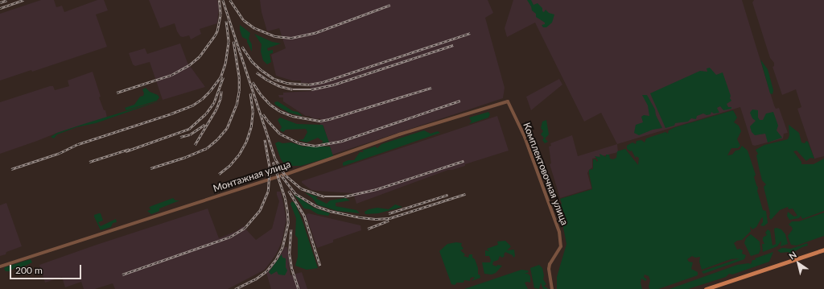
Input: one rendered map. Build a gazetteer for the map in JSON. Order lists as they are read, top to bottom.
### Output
{
  "streets": {
    "street": ["Комплектовочная улица", "Монтажная улица"]
  },
  "crossings": [
    ["Комплектовочная улица", "Монтажная улица"]
  ],
  "scale_bar": "200 m",
  "north": "top left"
}
